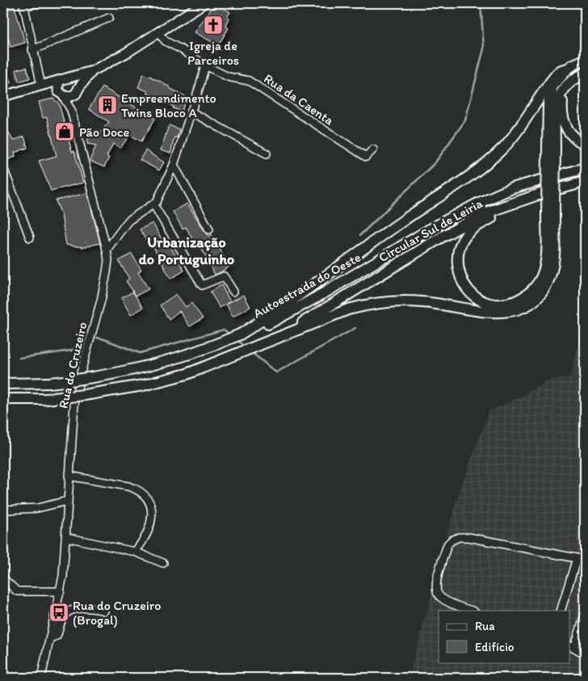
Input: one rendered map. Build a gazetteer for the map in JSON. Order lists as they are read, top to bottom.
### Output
{
  "streets": {
    "highway": ["Circular Sul de Leiria", "Autoestrada do Oeste"],
    "street": ["Rua da Caenta", "Rua do Cruzeiro"]
  },
  "districts": ["Urbanização do Portuguinho"],
  "places": {
    "church": ["Igreja de Parceiros"],
    "building": ["Empreendimento Twins Bloco A"],
    "shop": ["Pão Doce"],
    "bus stop": ["Rua do Cruzeiro (Brogal)"]
  },
  "legend": ["Rua", "Edifício"]
}
